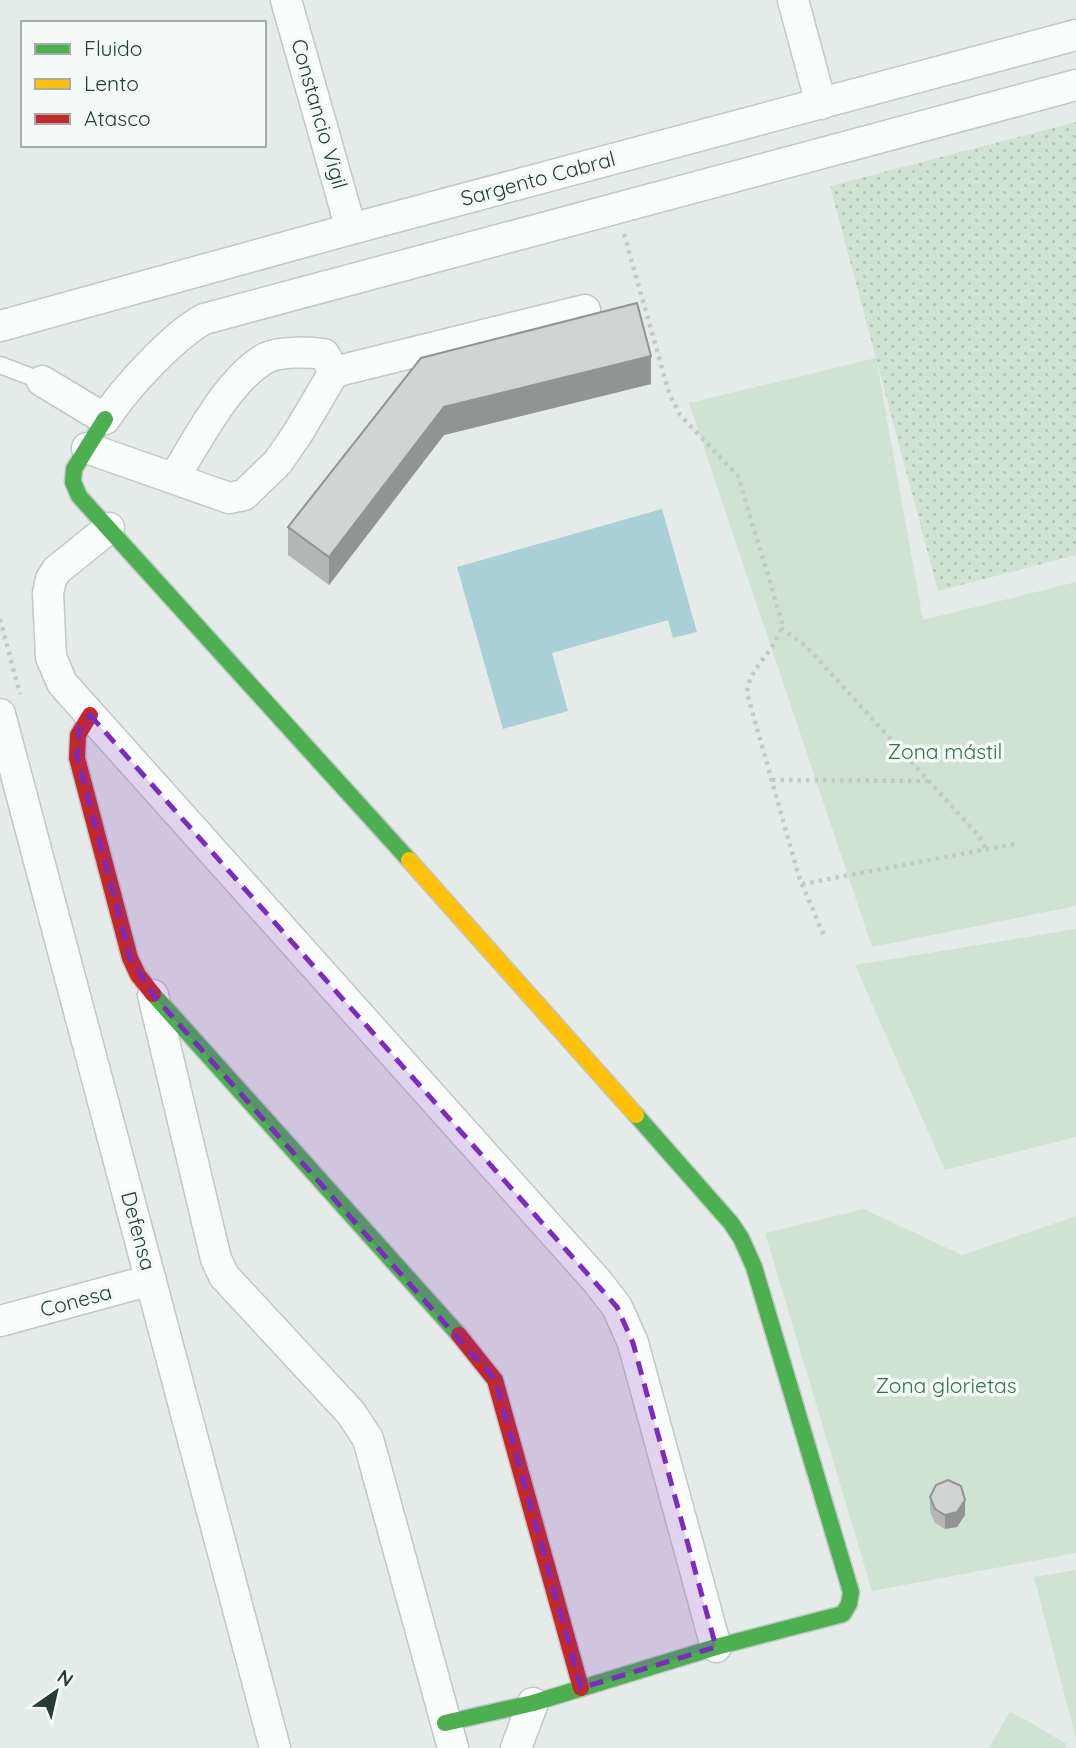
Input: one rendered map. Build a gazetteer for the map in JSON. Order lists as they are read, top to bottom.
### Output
{
  "streets": {
    "street": [
      "Constancio Vigil",
      "Sargento Cabral",
      "Defensa",
      "Conesa"
    ]
  },
  "crossings": [
    ["Constancio Vigil", "Sargento Cabral"],
    ["Defensa", "Conesa"]
  ],
  "parks": ["Zona mástil", "Zona glorietas"],
  "legend": ["Fluido", "Lento", "Atasco"],
  "north": "top right"
}
